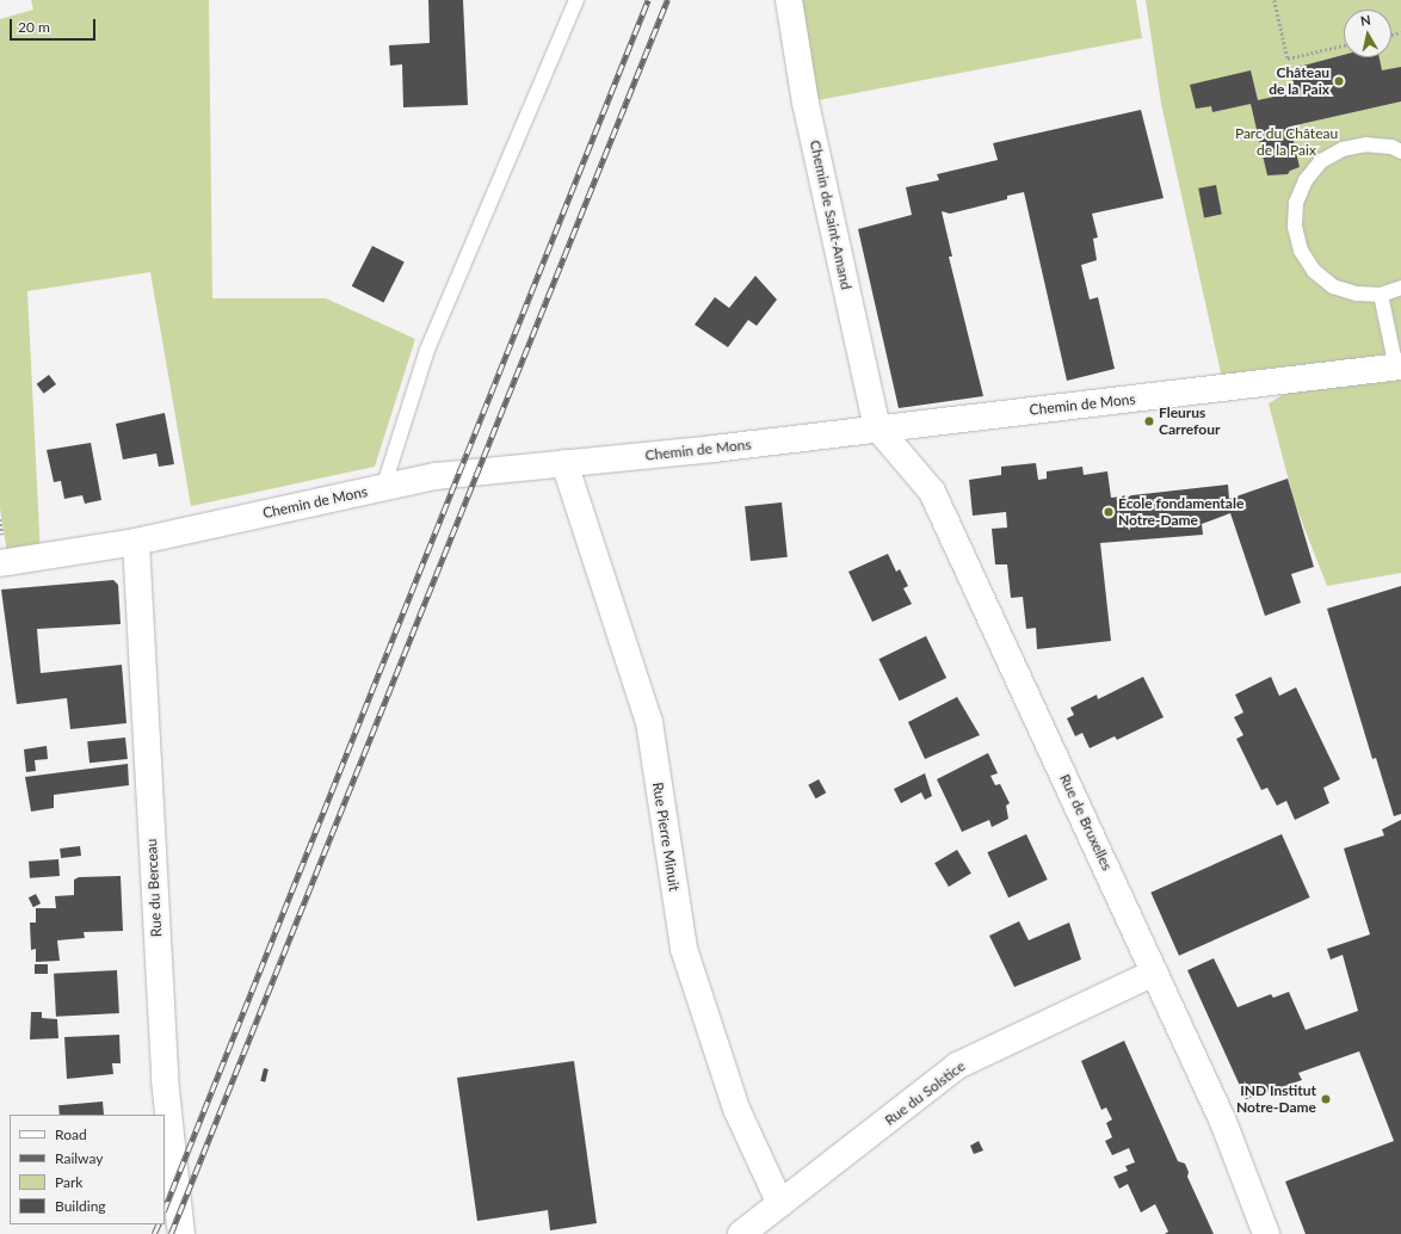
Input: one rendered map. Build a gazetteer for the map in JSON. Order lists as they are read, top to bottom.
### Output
{
  "streets": {
    "street": [
      "Chemin de Saint-Amand",
      "Chemin de Mons",
      "Rue de Bruxelles",
      "Rue Pierre Minuit",
      "Rue du Berceau",
      "Rue du Solstice"
    ]
  },
  "crossings": [
    ["Chemin de Saint-Amand", "Chemin de Mons"],
    ["Chemin de Saint-Amand", "Rue de Bruxelles"],
    ["Chemin de Mons", "Rue de Bruxelles"],
    ["Chemin de Mons", "Rue Pierre Minuit"],
    ["Chemin de Mons", "Rue du Berceau"],
    ["Rue de Bruxelles", "Rue du Solstice"],
    ["Rue Pierre Minuit", "Rue du Solstice"]
  ],
  "parks": ["Parc du Château de la Paix"],
  "places": [
    "Château de la Paix",
    "Fleurus Carrefour",
    "École fondamentale Notre-Dame",
    "IND Institut Notre-Dame"
  ],
  "legend": [
    "Road",
    "Railway",
    "Park",
    "Building"
  ],
  "scale_bar": "20 m",
  "north": "top"
}
